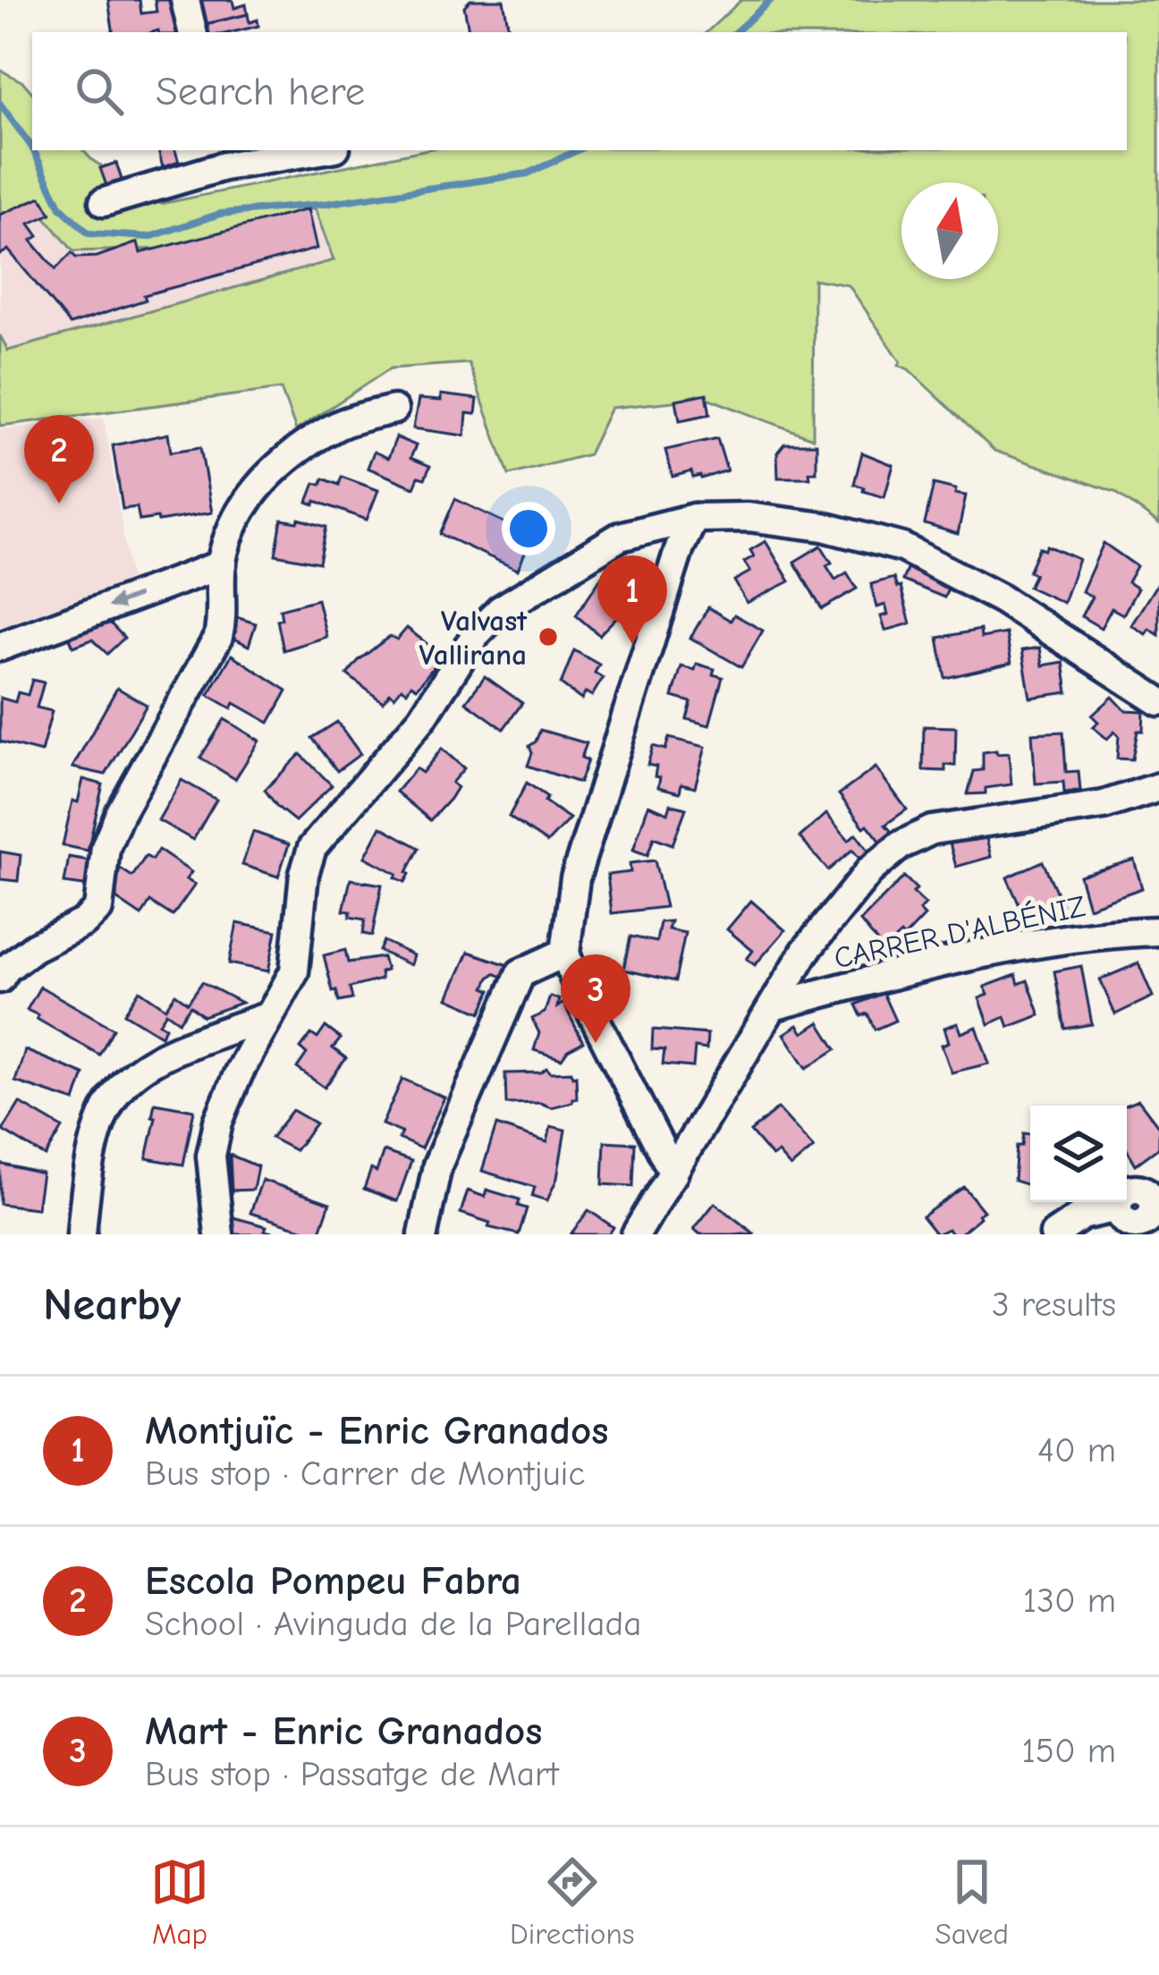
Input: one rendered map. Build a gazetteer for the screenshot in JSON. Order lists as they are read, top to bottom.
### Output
{
  "streets": {
    "street": ["CARRER D'ALBÉNIZ"]
  },
  "places": ["Valvast Vallirana"],
  "north": "top",
  "page": {
    "search": "Search here",
    "pins": ["2", "1", "3"],
    "heading": ["Nearby", "3 results"],
    "list": [
      {
        "mark": "1",
        "name": "Montjuïc - Enric Granados",
        "note": "Bus stop · Carrer de Montjuic",
        "value": "40 m"
      },
      {
        "mark": "2",
        "name": "Escola Pompeu Fabra",
        "note": "School · Avinguda de la Parellada",
        "value": "130 m"
      },
      {
        "mark": "3",
        "name": "Mart - Enric Granados",
        "note": "Bus stop · Passatge de Mart",
        "value": "150 m"
      }
    ],
    "nav": ["Map", "Directions", "Saved"]
  }
}
